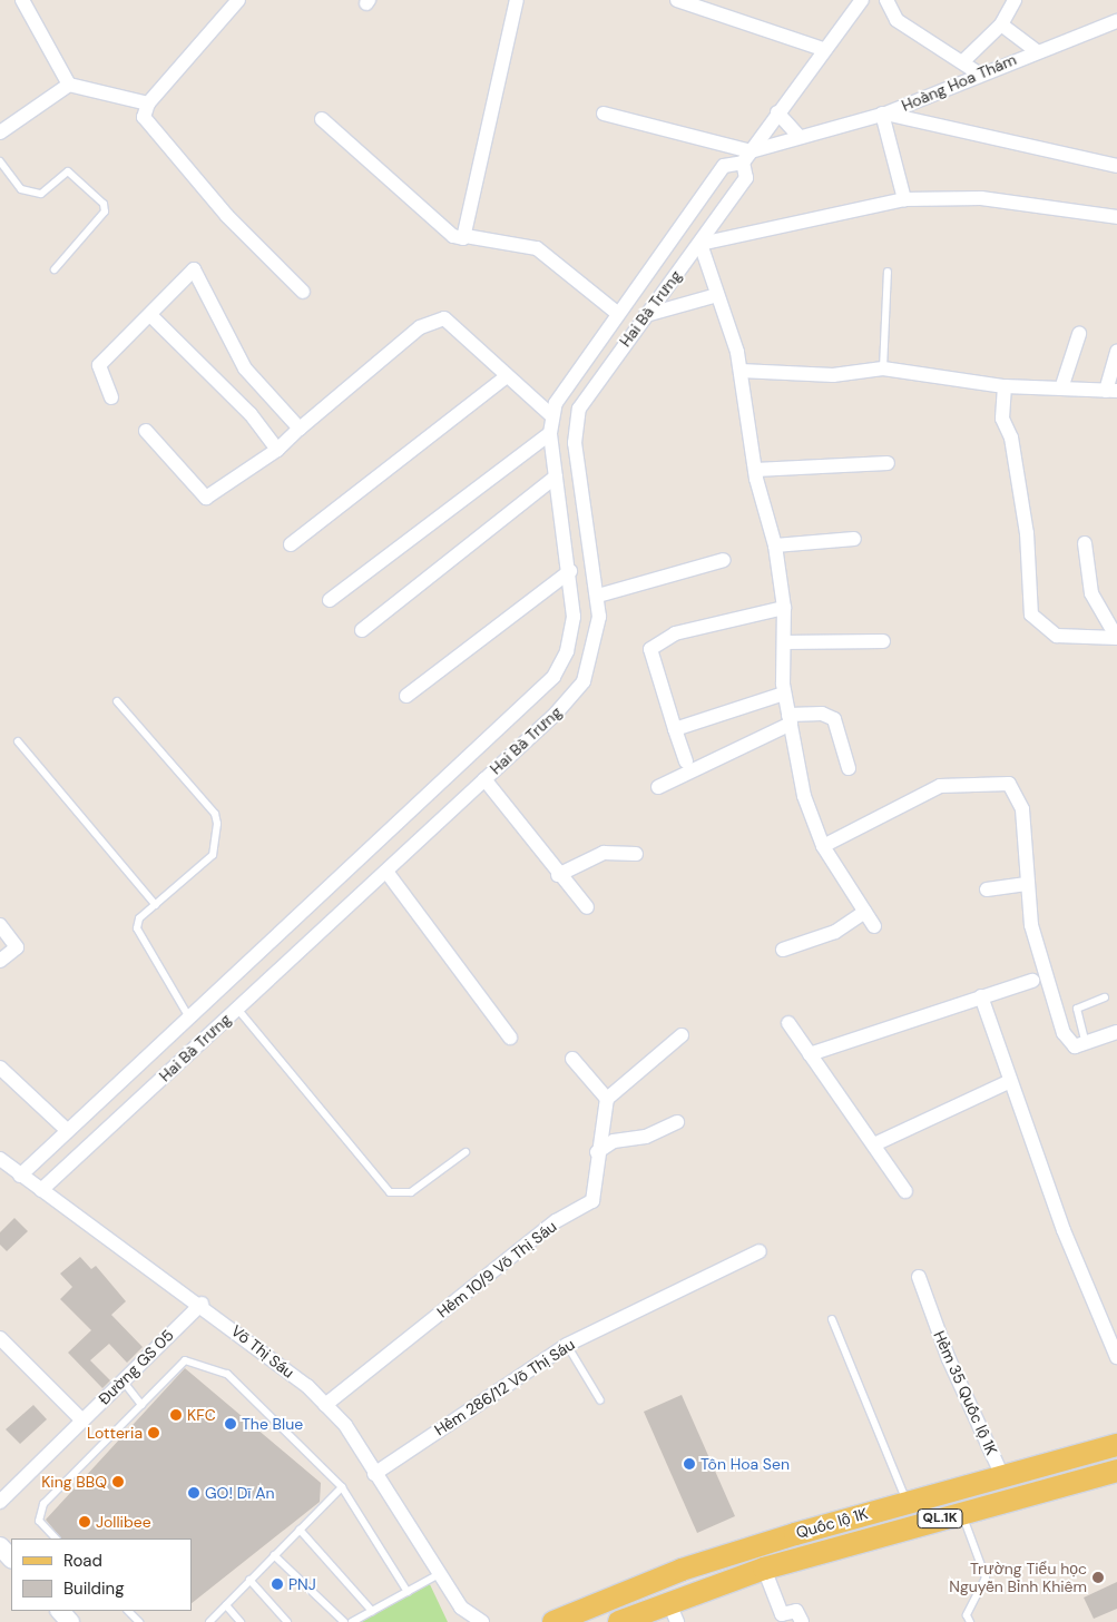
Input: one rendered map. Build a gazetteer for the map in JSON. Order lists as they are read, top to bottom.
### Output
{
  "streets": {
    "main road": ["QL.1K", "Quốc lộ 1K"],
    "street": [
      "Hoàng Hoa Thám",
      "Hai Bà Trưng",
      "Hẻm 10/9 Võ Thị Sáu",
      "Võ Thị Sáu",
      "Đường GS 05",
      "Hẻm 286/12 Võ Thị Sáu",
      "Hẻm 35 Quốc lộ 1K"
    ]
  },
  "crossings": [
    ["Hoàng Hoa Thám", "Hai Bà Trưng"],
    ["Hai Bà Trưng", "Võ Thị Sáu"],
    ["Hẻm 10/9 Võ Thị Sáu", "Võ Thị Sáu"],
    ["Võ Thị Sáu", "Đường GS 05"],
    ["Võ Thị Sáu", "Hẻm 286/12 Võ Thị Sáu"],
    ["Hẻm 35 Quốc lộ 1K", "Quốc lộ 1K"]
  ],
  "places": [
    "KFC",
    "The Blue",
    "Lotteria",
    "Tôn Hoa Sen",
    "King BBQ",
    "GO! Dĩ An",
    "Jollibee",
    "Trường Tiểu học Nguyễn Bỉnh Khiêm",
    "PNJ"
  ],
  "legend": ["Road", "Building"]
}
